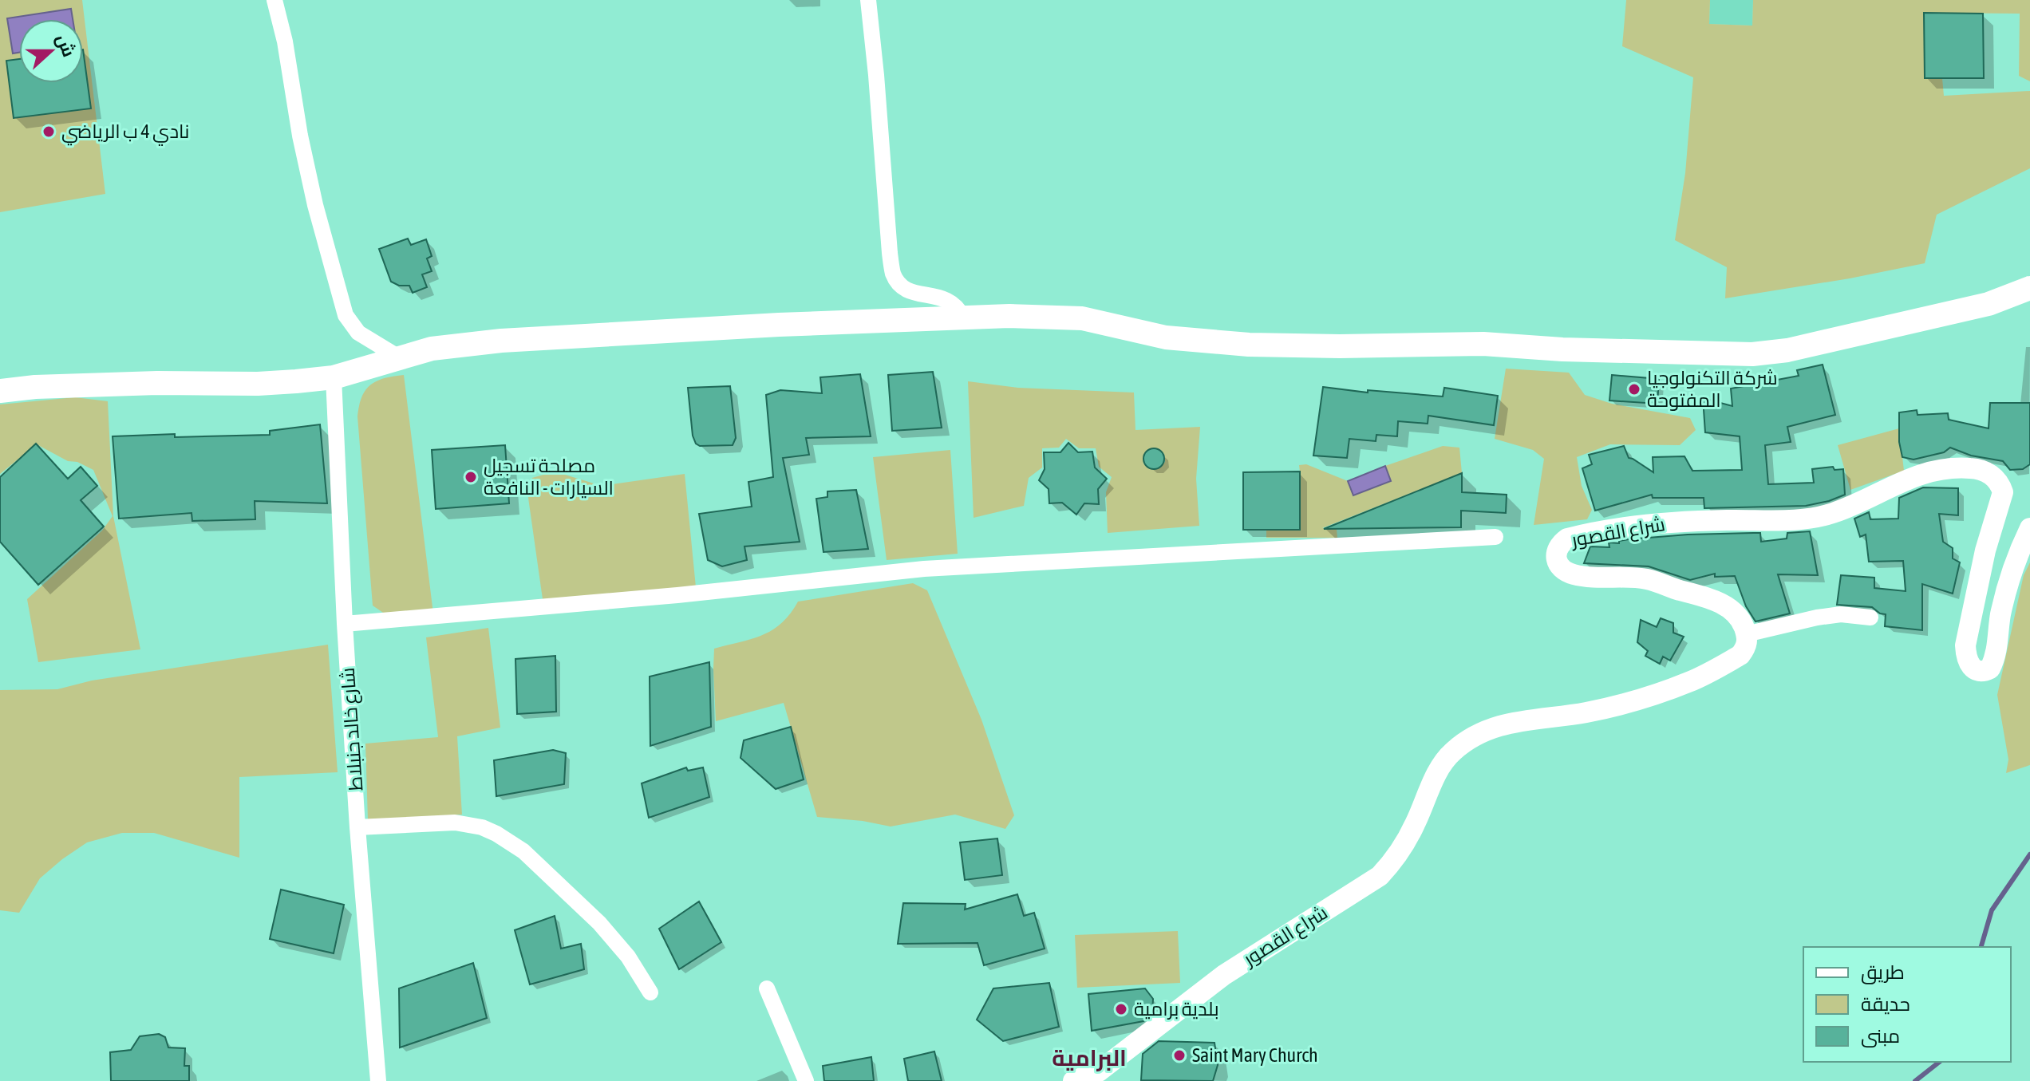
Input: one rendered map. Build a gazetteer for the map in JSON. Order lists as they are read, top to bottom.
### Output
{
  "streets": {
    "street": ["شراع القصور", "شارع خالد جنبلاط"]
  },
  "districts": ["البرامية"],
  "places": [
    "نادي 4 ب الرياضي",
    "شركة التكنولوجيا المفتوحة",
    "مصلحة تسجيل السيارات - النافعة",
    "بلدية برامية",
    "Saint Mary Church"
  ],
  "legend": ["طريق", "حديقة", "مبنى"],
  "north": "right"
}
